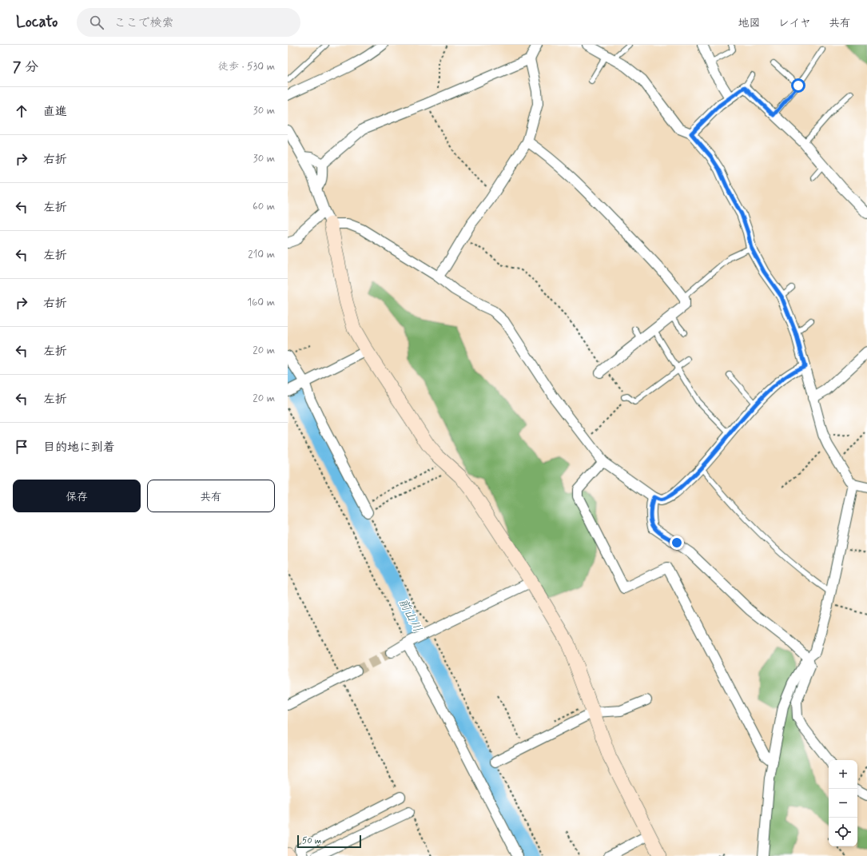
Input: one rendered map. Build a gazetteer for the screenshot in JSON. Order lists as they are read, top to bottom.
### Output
{
  "water": ["前山川"],
  "scale_bar": "50 m",
  "page": {
    "header": "Locato",
    "search": "ここで検索",
    "nav": ["地図", "レイヤ", "共有"],
    "heading": ["7 分", "徒歩 · 530 m"],
    "list": [
      ["直進", "30 m"],
      ["右折", "30 m"],
      ["左折", "60 m"],
      ["左折", "210 m"],
      ["右折", "160 m"],
      ["左折", "20 m"],
      ["左折", "20 m"],
      "目的地に到着"
    ],
    "buttons": ["保存", "共有"],
    "map_buttons": ["+", "−"],
    "scale": "50 m"
  }
}
